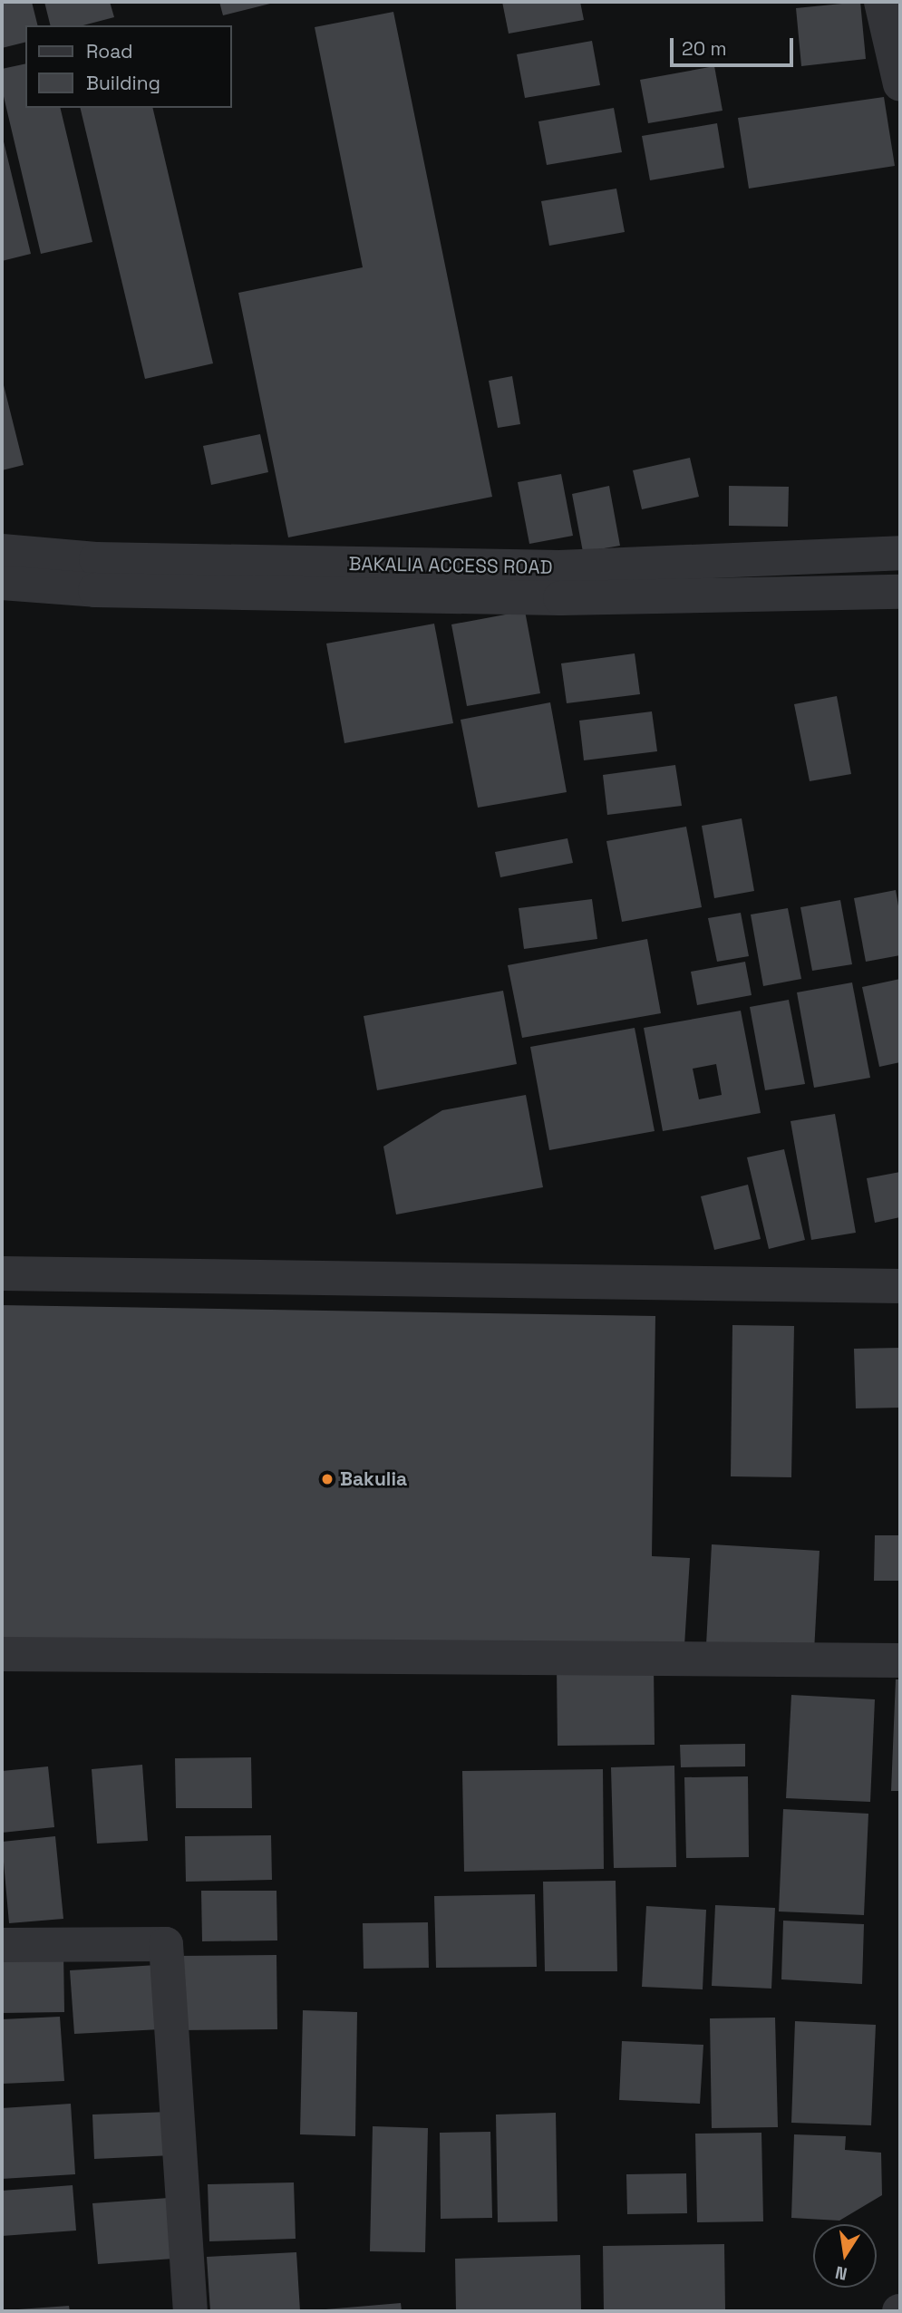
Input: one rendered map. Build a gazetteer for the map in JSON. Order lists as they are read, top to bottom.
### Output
{
  "streets": {
    "street": ["BAKALIA ACCESS ROAD"]
  },
  "places": ["Bakulia"],
  "legend": ["Road", "Building"],
  "scale_bar": "20 m",
  "north": "bottom"
}
